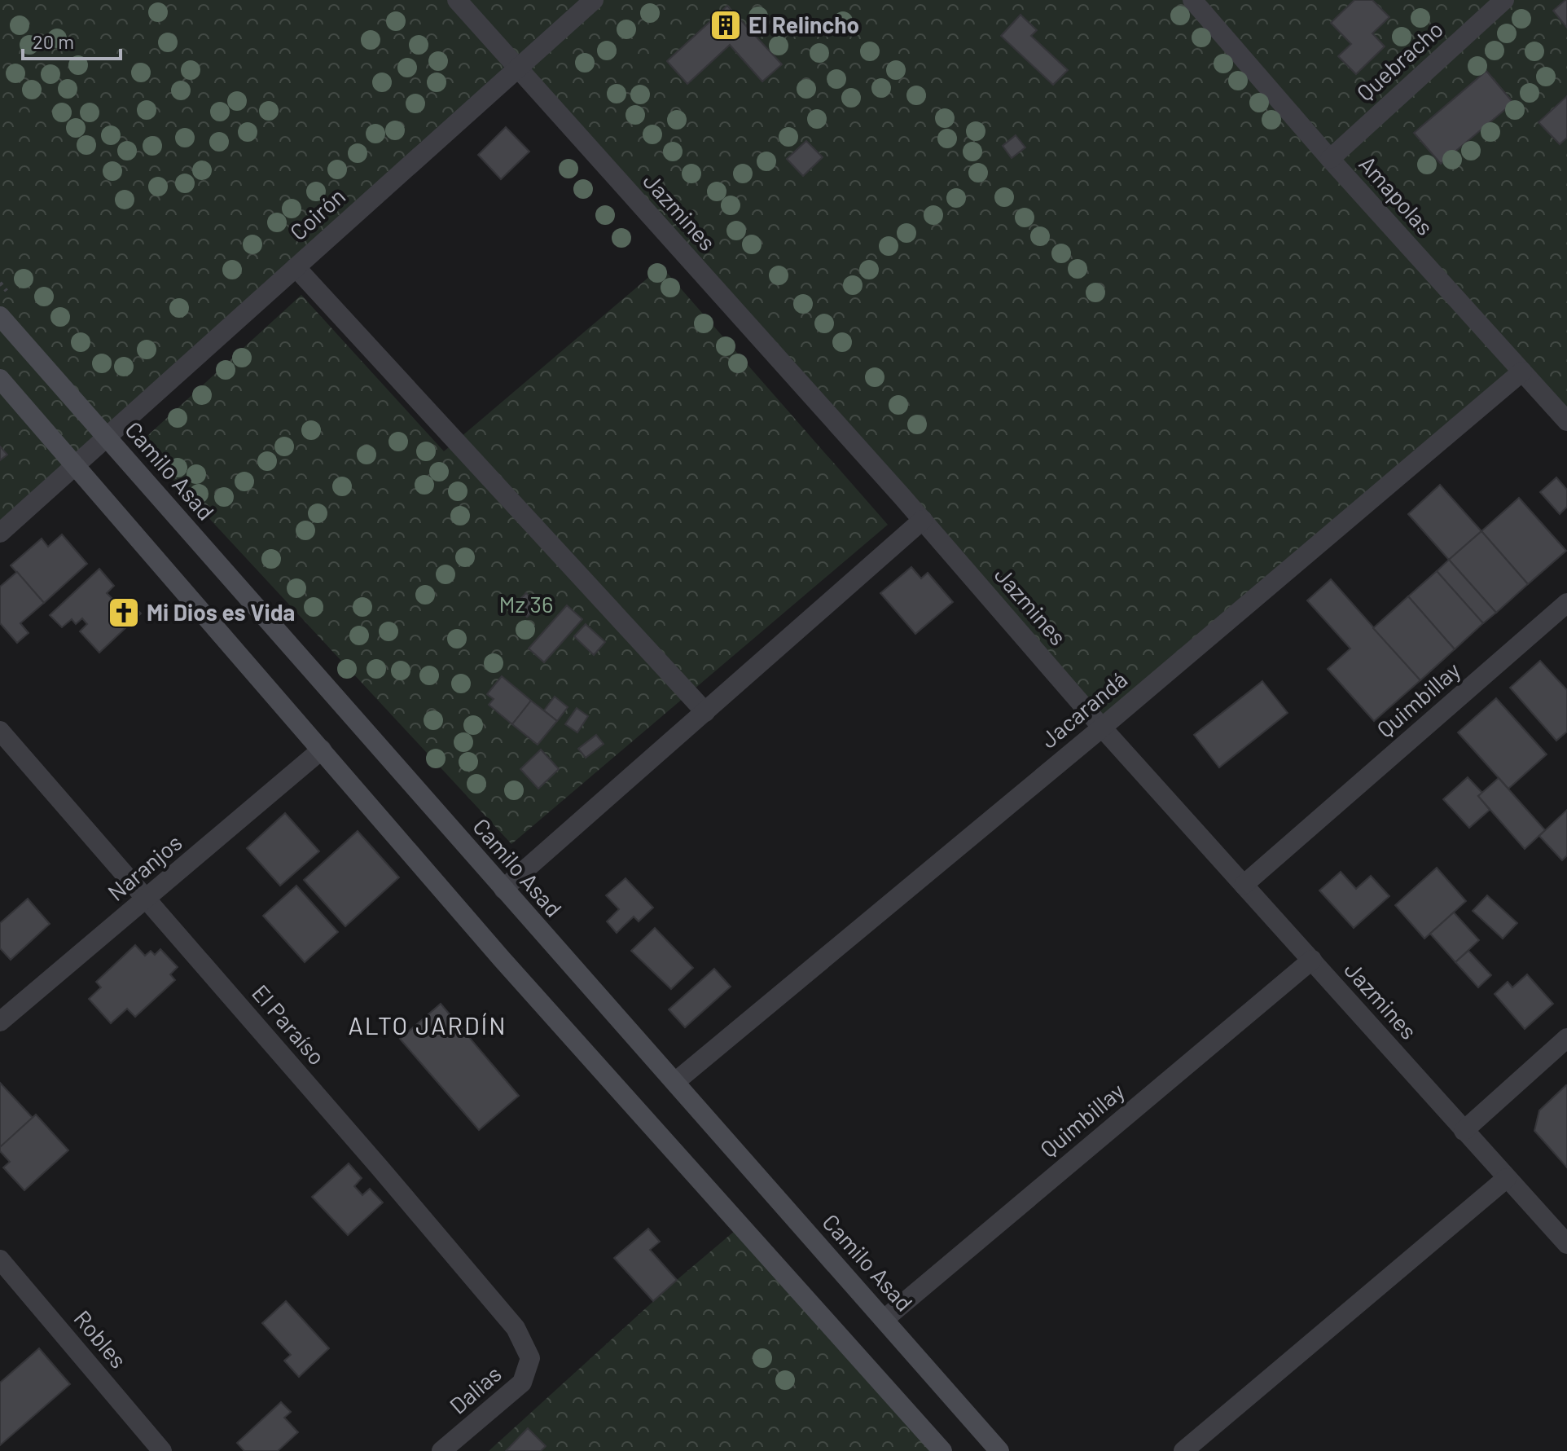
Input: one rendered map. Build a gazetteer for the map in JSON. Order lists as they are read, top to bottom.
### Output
{
  "streets": {
    "street": [
      "Quebracho",
      "Amapolas",
      "Jazmines",
      "Coirón",
      "Camilo Asad",
      "Quimbillay",
      "Jacarandá",
      "Naranjos",
      "El Paraíso",
      "Robles",
      "Dalias"
    ]
  },
  "crossings": [
    ["Quebracho", "Amapolas"],
    ["Amapolas", "Jacarandá"],
    ["Jazmines", "Coirón"],
    ["Jazmines", "Quimbillay"],
    ["Jazmines", "Jacarandá"],
    ["Coirón", "Camilo Asad"],
    ["Camilo Asad", "Quimbillay"],
    ["Camilo Asad", "Jacarandá"],
    ["Naranjos", "El Paraíso"],
    ["El Paraíso", "Dalias"]
  ],
  "districts": ["ALTO JARDÍN"],
  "parks": ["Mz 36"],
  "places": {
    "building": ["El Relincho"],
    "church": ["Mi Dios es Vida"]
  },
  "scale_bar": "20 m"
}
